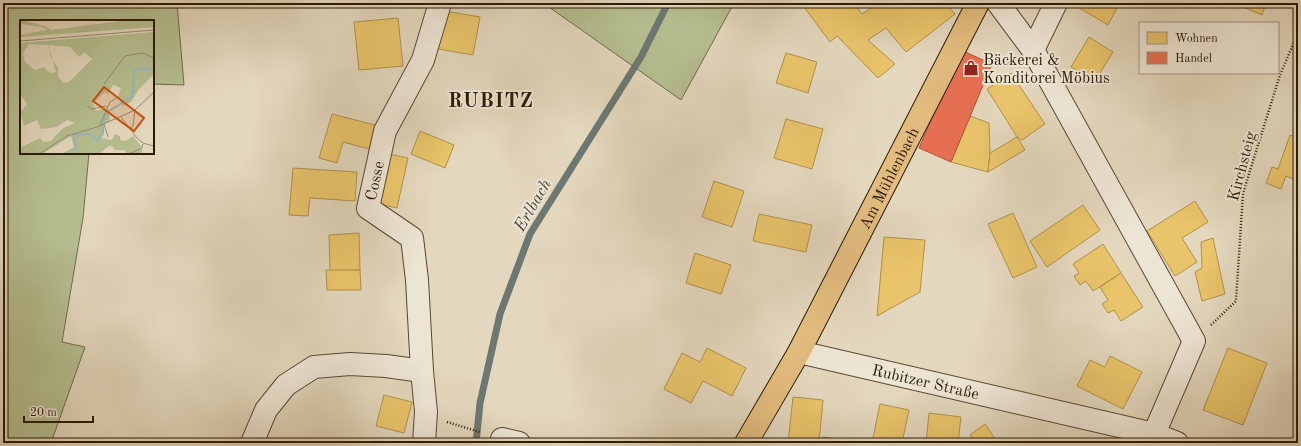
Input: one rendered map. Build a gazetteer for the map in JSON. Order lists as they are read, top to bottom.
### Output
{
  "streets": {
    "main road": ["Am Mühlenbach"],
    "street": ["Cosse", "Rubitzer Straße"],
    "path": ["Kirchsteig"]
  },
  "crossings": [
    ["Am Mühlenbach", "Rubitzer Straße"]
  ],
  "districts": ["RUBITZ"],
  "water": ["Erlbach"],
  "places": {
    "shop": ["Bäckerei & Konditorei Möbius"]
  },
  "legend": ["Wohnen", "Handel"],
  "scale_bar": "20 m"
}
